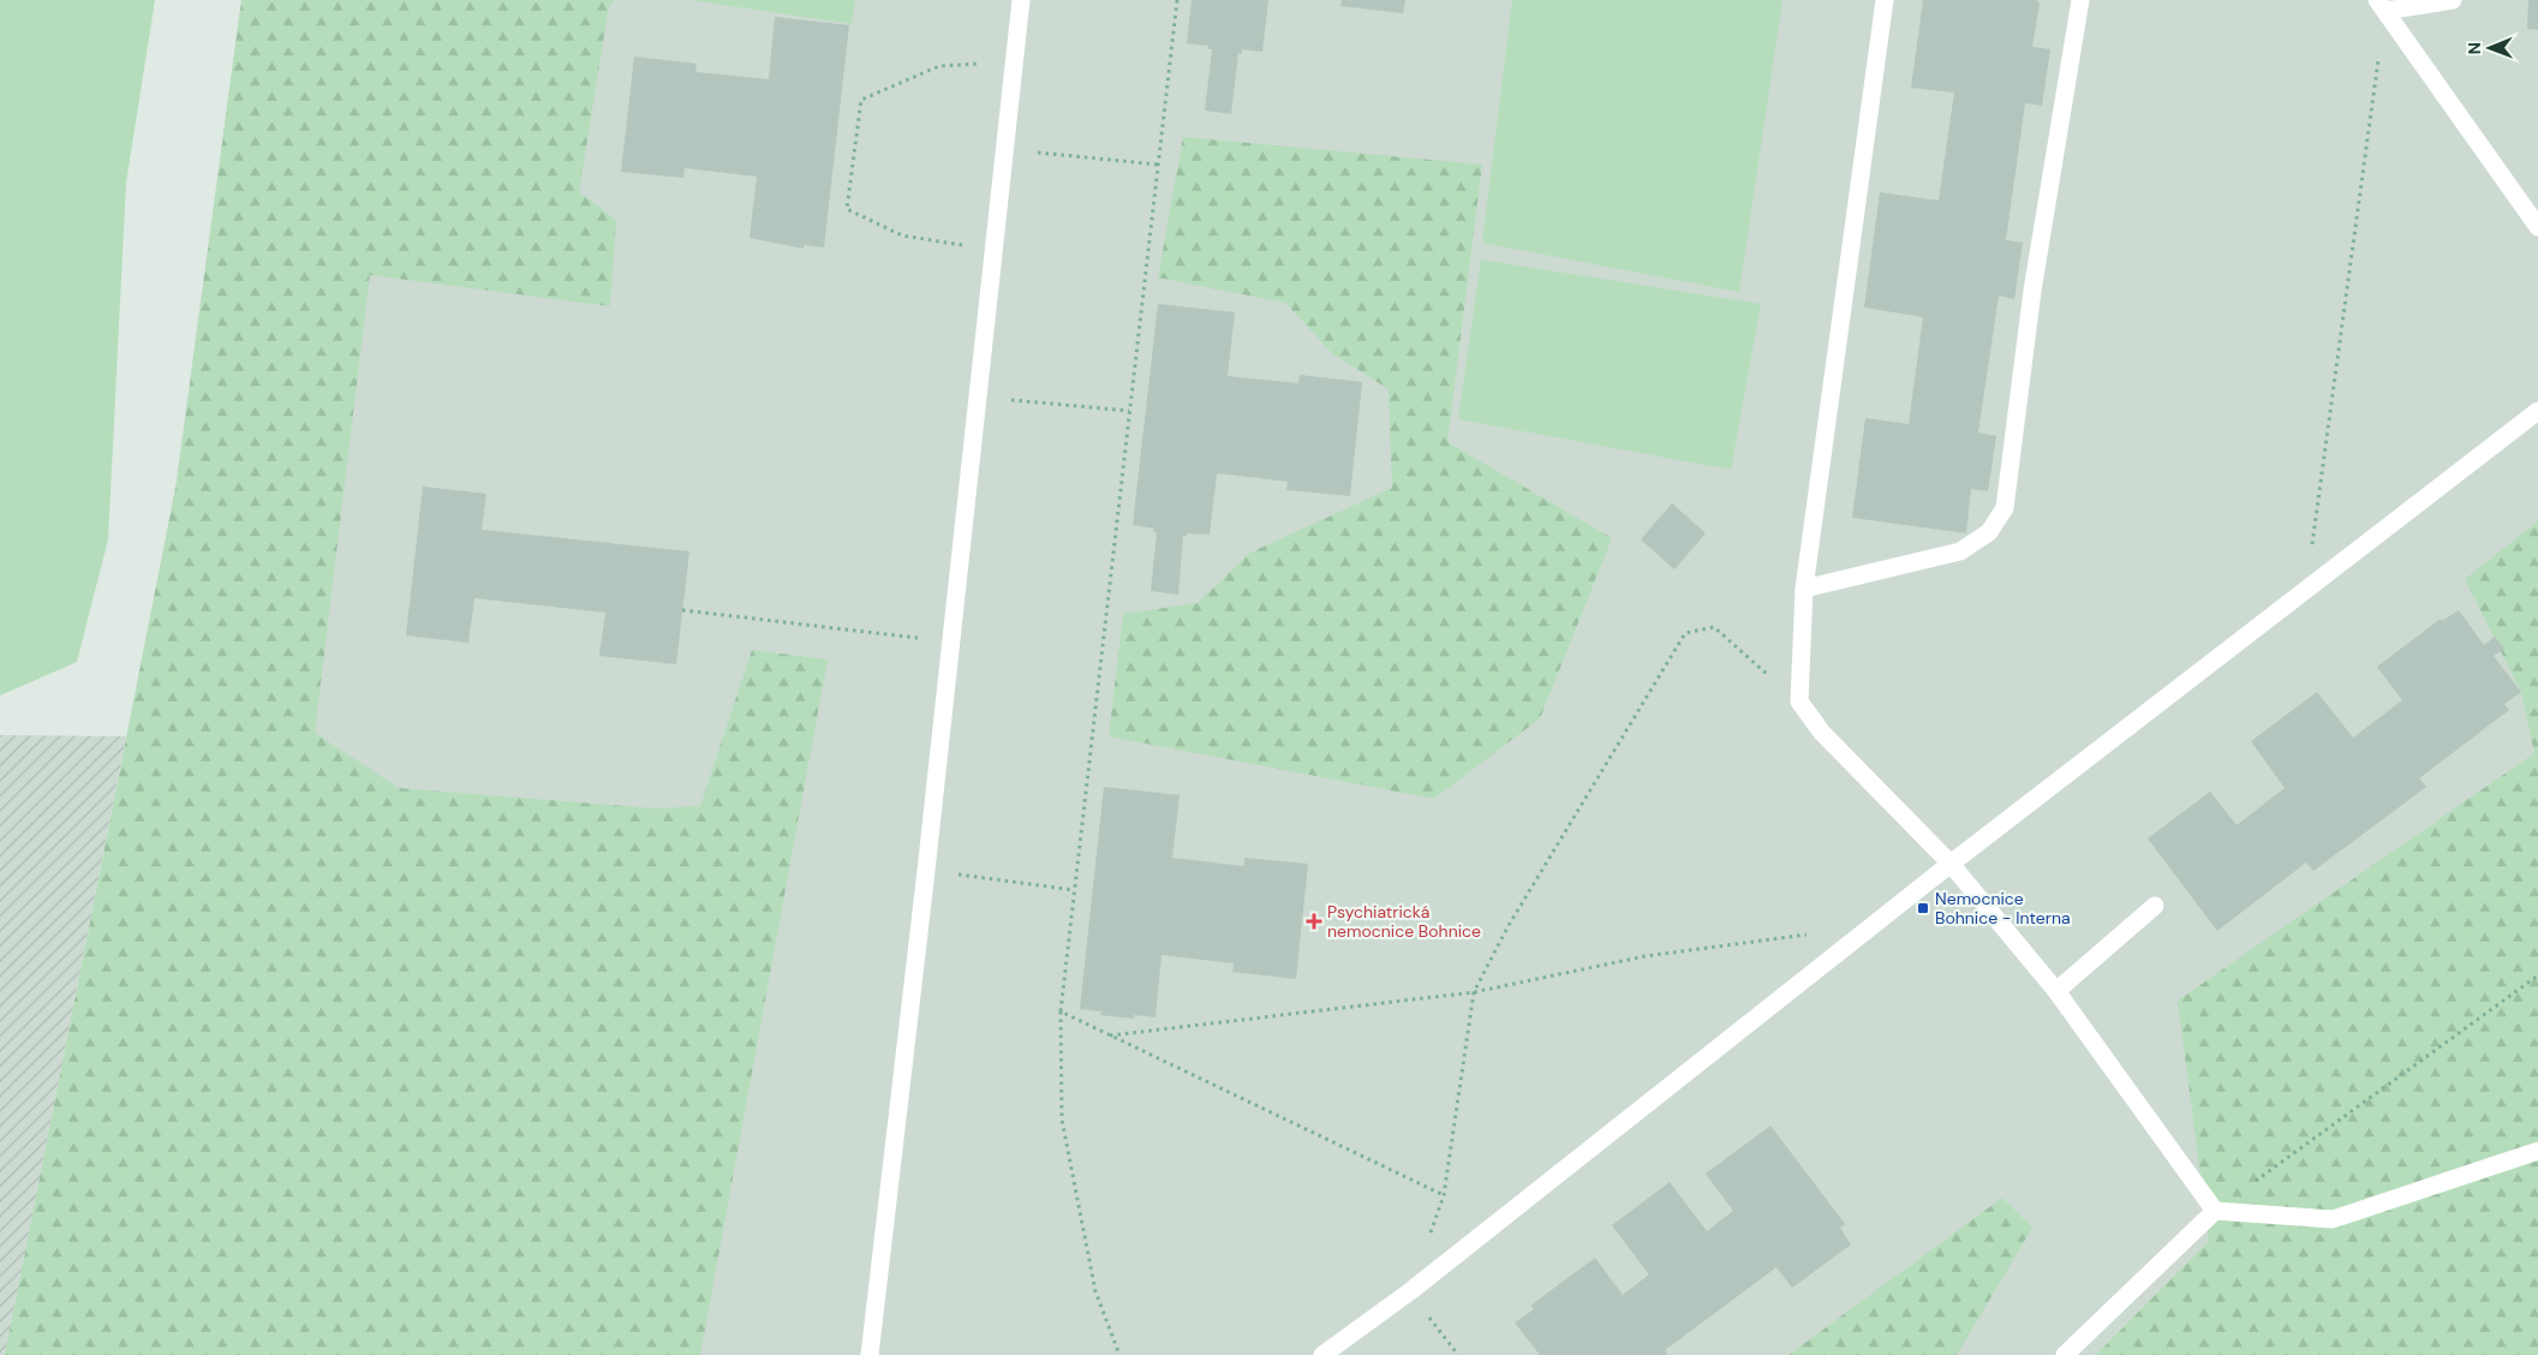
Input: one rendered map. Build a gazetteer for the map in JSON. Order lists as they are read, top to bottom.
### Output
{
  "places": {
    "transit": ["Nemocnice Bohnice - Interna"],
    "health": ["Psychiatrická nemocnice Bohnice"]
  },
  "north": "left"
}
